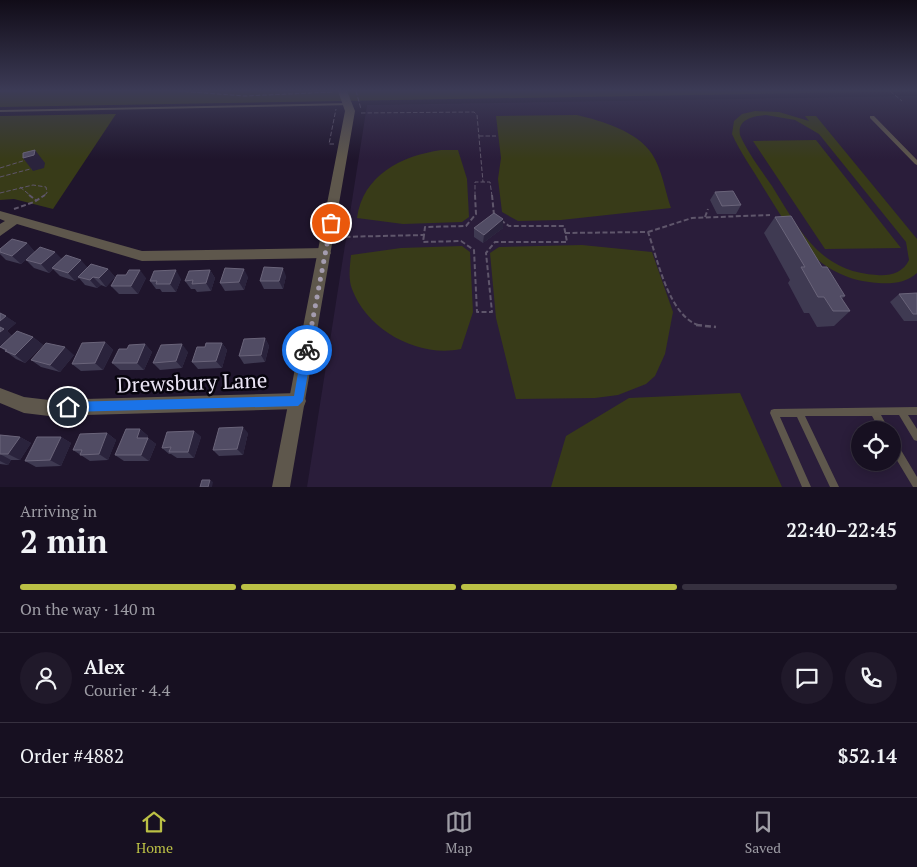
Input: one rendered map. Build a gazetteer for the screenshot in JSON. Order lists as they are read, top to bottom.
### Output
{
  "streets": {
    "street": ["Drewsbury Lane"]
  },
  "page": {
    "heading": ["2 min", "Arriving in", "22:40–22:45"],
    "panel": [
      "Alex",
      "Courier · 4.4",
      "Order #4882",
      "$52.14"
    ],
    "bar": "On the way · 140 m",
    "tabs": ["Home", "Map", "Saved"]
  }
}
